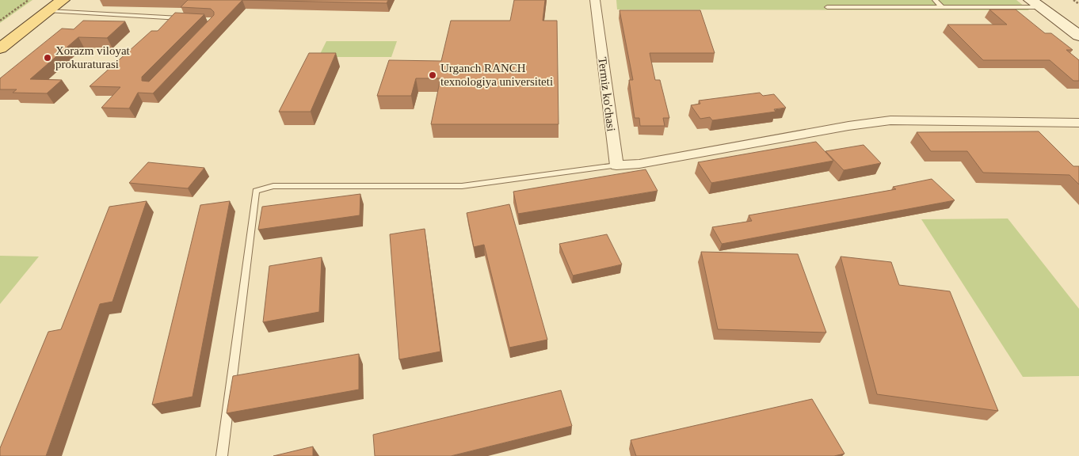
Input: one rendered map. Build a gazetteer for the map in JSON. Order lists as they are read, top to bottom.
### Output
{
  "streets": {
    "street": ["Termiz ko'chasi"]
  },
  "places": ["Xorazm viloyat prokuraturasi", "Urganch RANCH texnologiya universiteti"]
}
